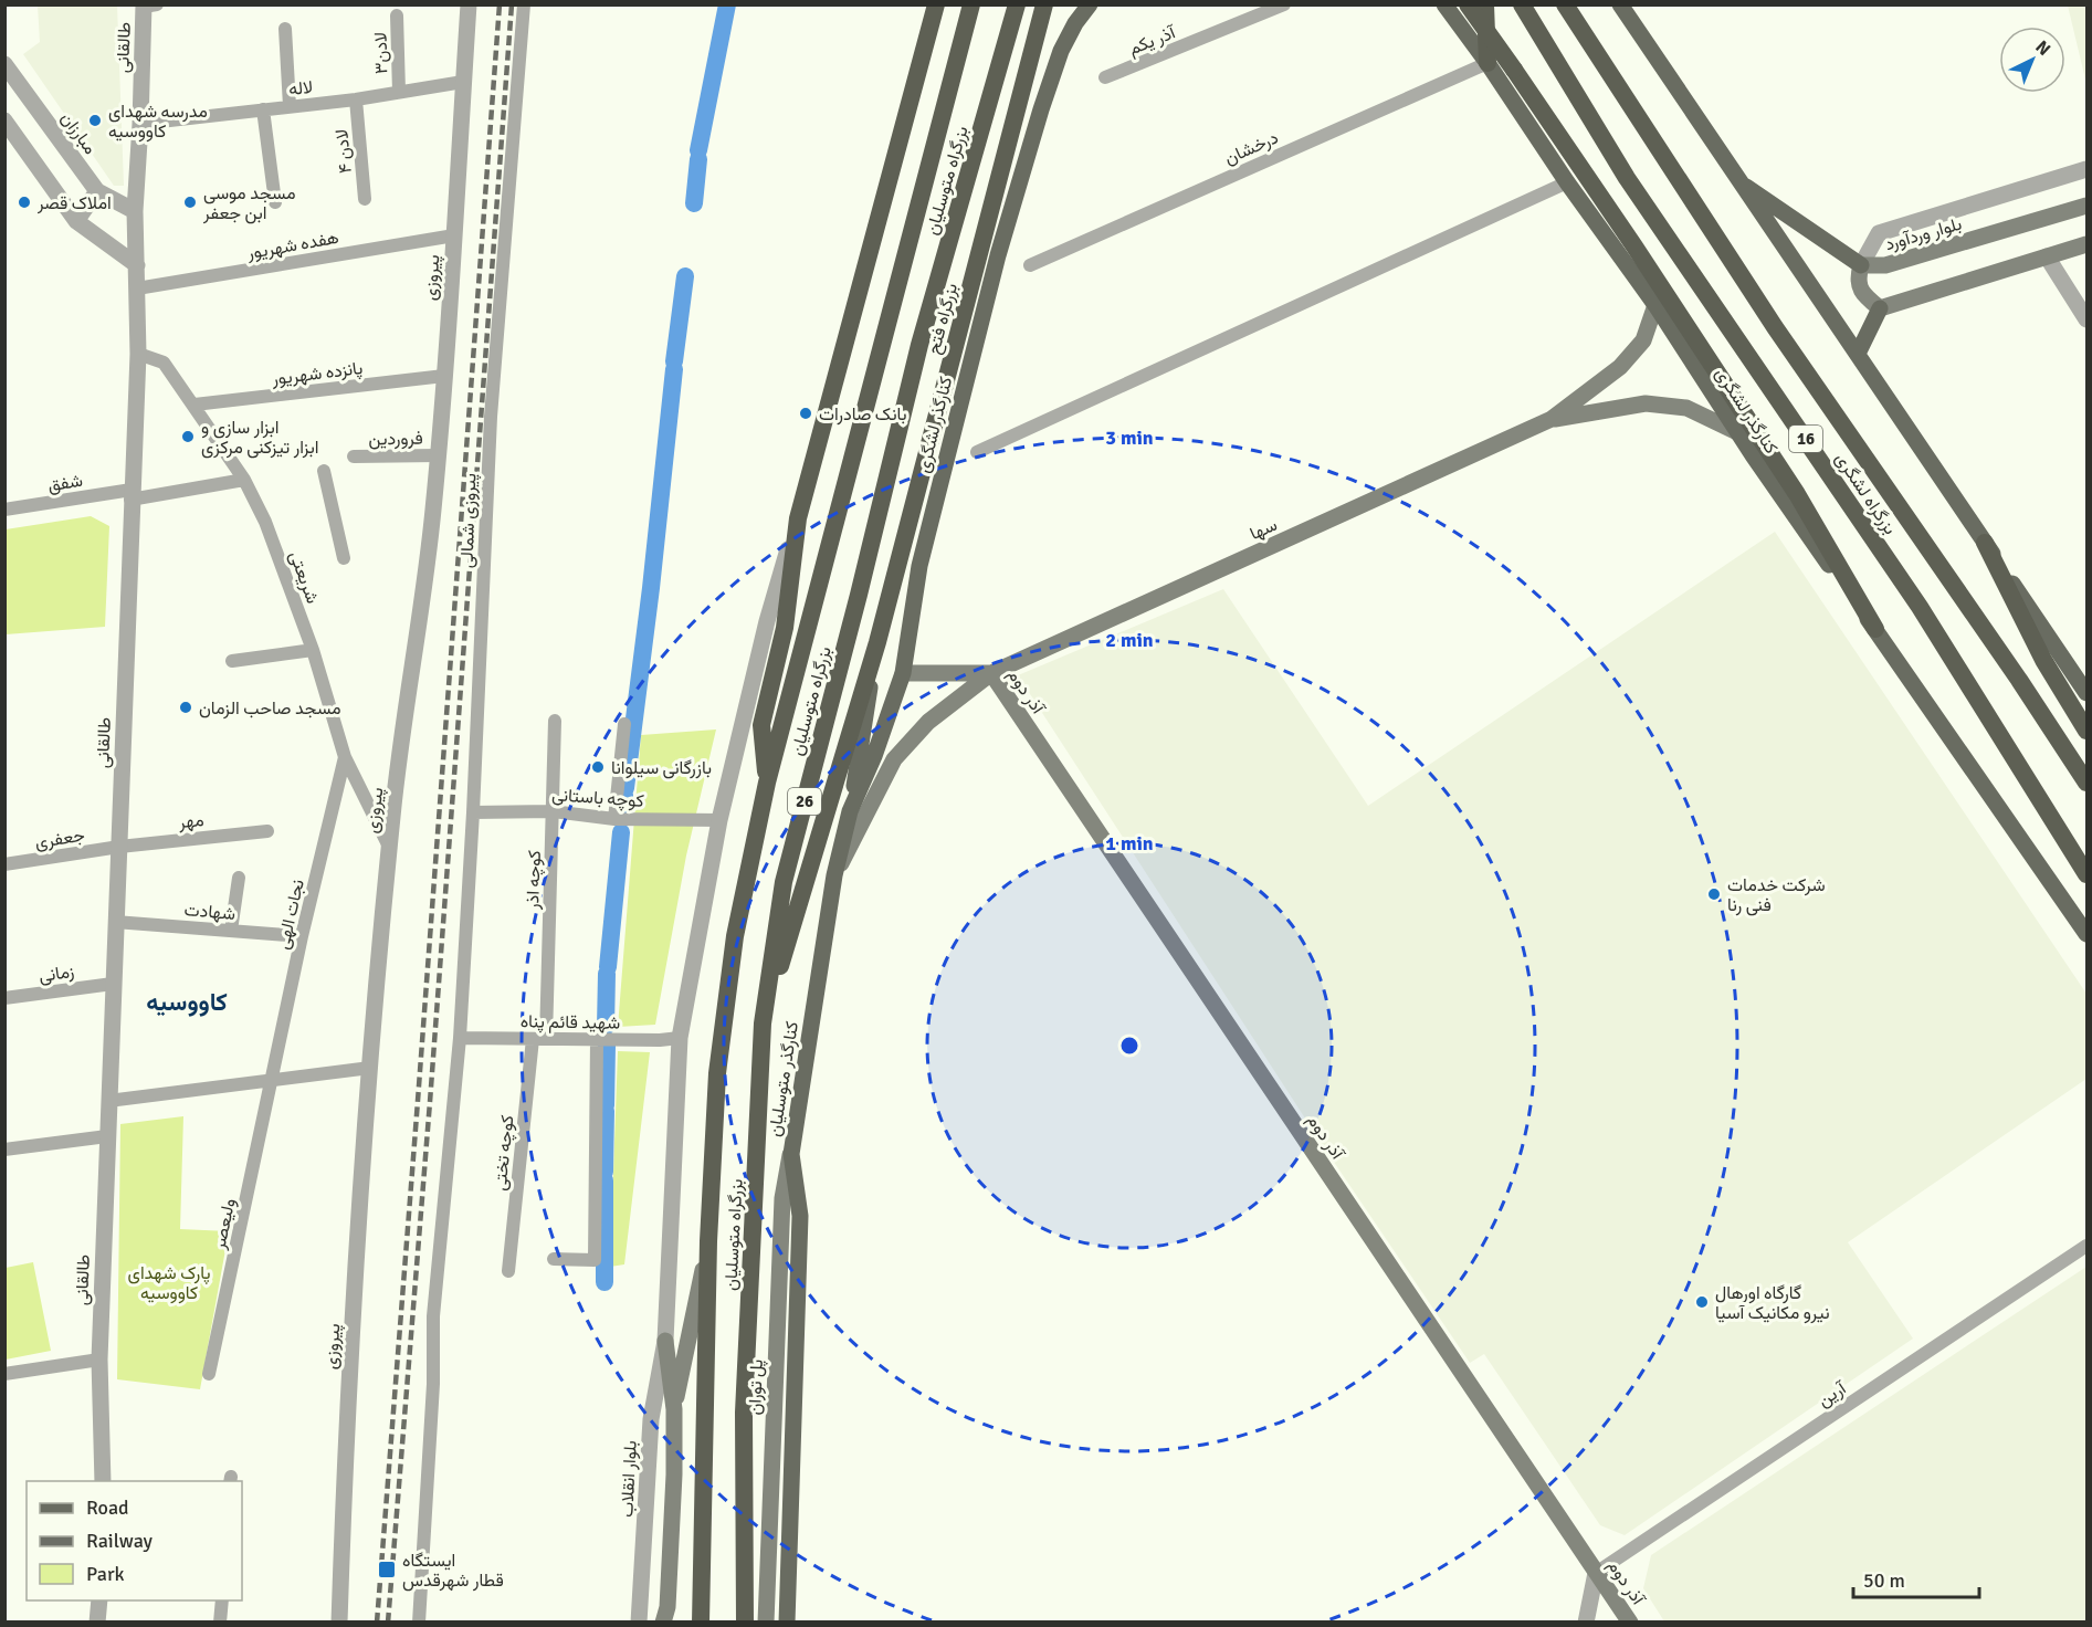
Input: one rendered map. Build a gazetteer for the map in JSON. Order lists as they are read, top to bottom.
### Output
{
  "streets": {
    "highway": [
      "بزرگراه متوسلیان",
      "بزرگراه فتح",
      "16",
      "بزرگراه لشگری",
      "26"
    ],
    "main road": [
      "بلوار وردآورد",
      "کنارگذر لشگری",
      "سها",
      "آذر دوم",
      "کنارگذر متوسلیان",
      "پل توران"
    ],
    "street": [
      "آذر یکم",
      "طالقانی",
      "لادن۳",
      "لاله",
      "مبارزان",
      "درخشان",
      "لادن ۴",
      "هفده شهریور",
      "پیروزی",
      "پانزده شهریور",
      "فروردین",
      "شفق",
      "پیروزی شمالی",
      "شریعتی",
      "کوچه باستانی",
      "مهر",
      "جعفری",
      "کوچه اذر",
      "شهادت",
      "نجات الهی",
      "زمانی",
      "شهید قائم پناه",
      "کوچه تختی",
      "ولیعصر",
      "آرین",
      "بلوار انقلاب"
    ]
  },
  "crossings": [
    ["طالقانی", "لاله"],
    ["طالقانی", "مبارزان"],
    ["طالقانی", "هفده شهریور"],
    ["طالقانی", "شفق"],
    ["طالقانی", "شریعتی"],
    ["طالقانی", "مهر"],
    ["طالقانی", "جعفری"],
    ["طالقانی", "شهادت"],
    ["طالقانی", "زمانی"],
    ["لادن۳", "لاله"],
    ["لاله", "لادن ۴"],
    ["لاله", "پیروزی"],
    ["درخشان", "کنارگذر لشگری"],
    ["بزرگراه متوسلیان", "بزرگراه فتح"],
    ["هفده شهریور", "پیروزی"],
    ["پیروزی", "پانزده شهریور"],
    ["پیروزی", "فروردین"],
    ["پیروزی", "شریعتی"],
    ["پانزده شهریور", "شریعتی"],
    ["کنارگذر لشگری", "سها"],
    ["کنارگذر لشگری", "کنارگذر متوسلیان"],
    ["شفق", "شریعتی"],
    ["پیروزی شمالی", "کوچه باستانی"],
    ["پیروزی شمالی", "شهید قائم پناه"],
    ["سها", "آذر دوم"],
    ["سها", "کنارگذر متوسلیان"],
    ["شریعتی", "نجات الهی"],
    ["آذر دوم", "آرین"],
    ["کوچه باستانی", "کوچه اذر"],
    ["کوچه باستانی", "بلوار انقلاب"],
    ["مهر", "جعفری"],
    ["کوچه اذر", "شهید قائم پناه"],
    ["کوچه اذر", "کوچه تختی"],
    ["شهادت", "نجات الهی"],
    ["نجات الهی", "ولیعصر"],
    ["شهید قائم پناه", "کوچه تختی"],
    ["شهید قائم پناه", "بلوار انقلاب"],
    ["کنارگذر متوسلیان", "پل توران"]
  ],
  "districts": ["کاووسیه"],
  "parks": ["پارک شهدای کاووسیه"],
  "places": {
    "other": [
      "مدرسه شهدای کاووسیه",
      "املاک قصر",
      "مسجد موسی ابن جعفر",
      "بانک صادرات",
      "ابزار سازی و ابزار تیزکنی مرکزی",
      "مسجد صاحب الزمان",
      "بازرگانی سیلوانا",
      "شرکت خدمات فنی رنا",
      "گارگاه اورهال نیرو مکانیک آسیا"
    ],
    "transit": ["ایستگاه قطار شهرقدس"]
  },
  "legend": ["Road", "Railway", "Park"],
  "scale_bar": "50 m",
  "north": "top right",
  "rings": ["3 min", "2 min", "1 min"]
}
